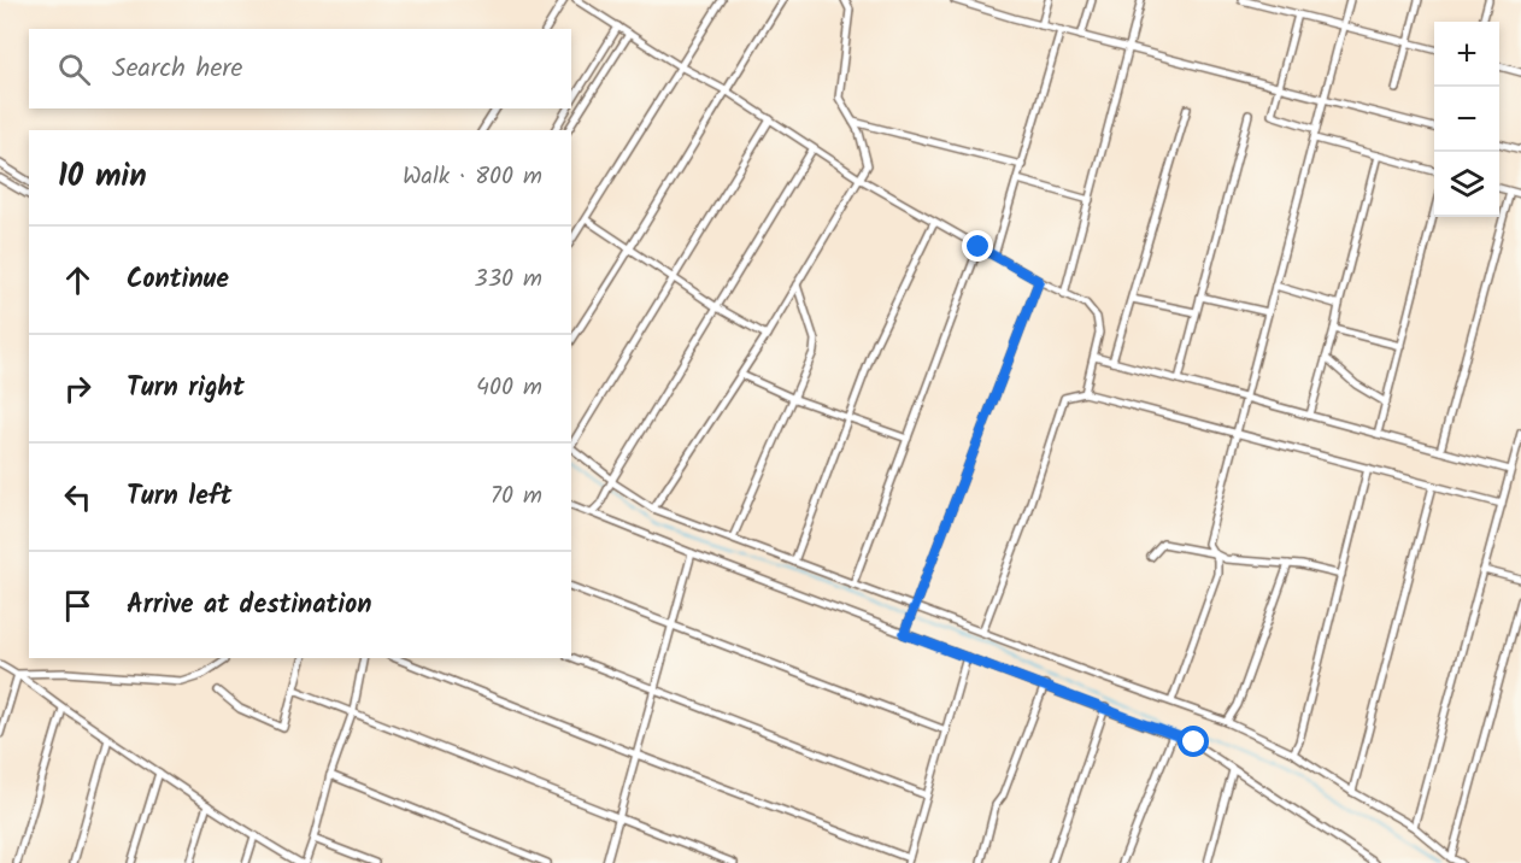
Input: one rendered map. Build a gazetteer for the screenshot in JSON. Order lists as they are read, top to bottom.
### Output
{
  "page": {
    "map_buttons": ["+", "−"],
    "search": "Search here",
    "heading": ["10 min", "Walk · 800 m"],
    "list": [
      ["Continue", "330 m"],
      ["Turn right", "400 m"],
      ["Turn left", "70 m"],
      "Arrive at destination"
    ]
  }
}
